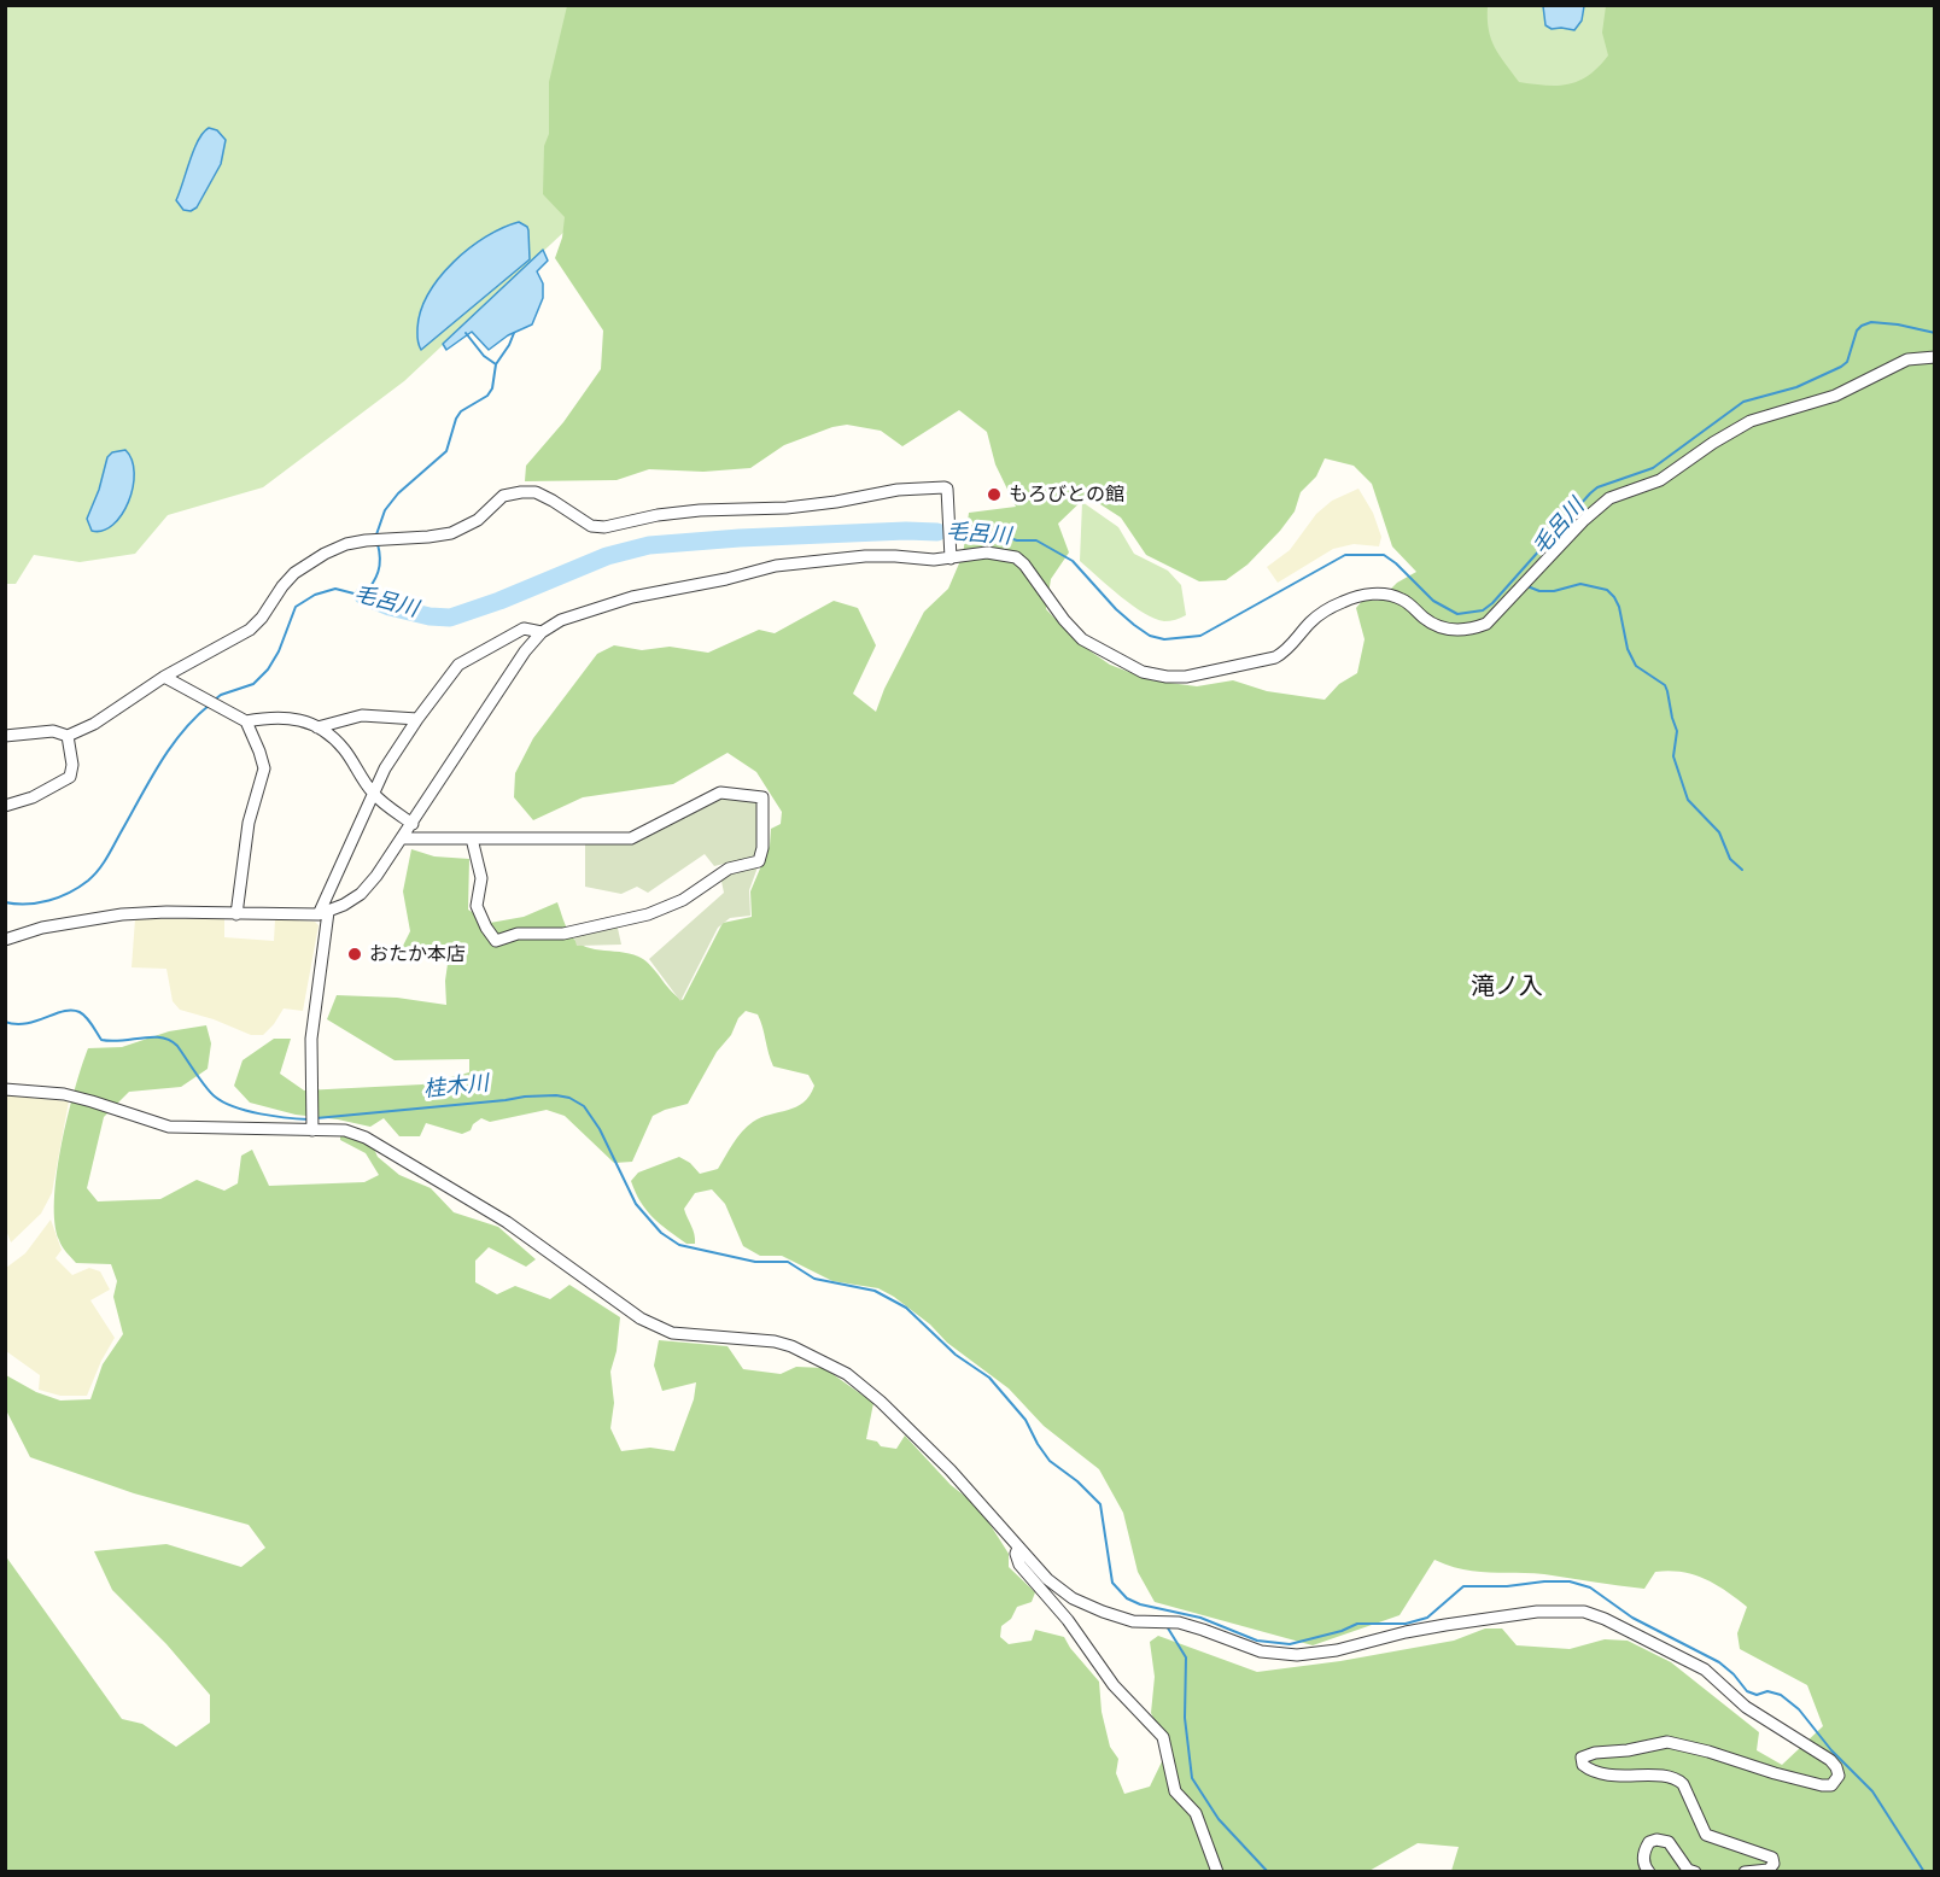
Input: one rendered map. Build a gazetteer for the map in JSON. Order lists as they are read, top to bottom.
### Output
{
  "districts": ["滝ノ入"],
  "water": ["毛呂川", "桂木川"],
  "places": ["もろびとの館", "おたか本店"]
}
